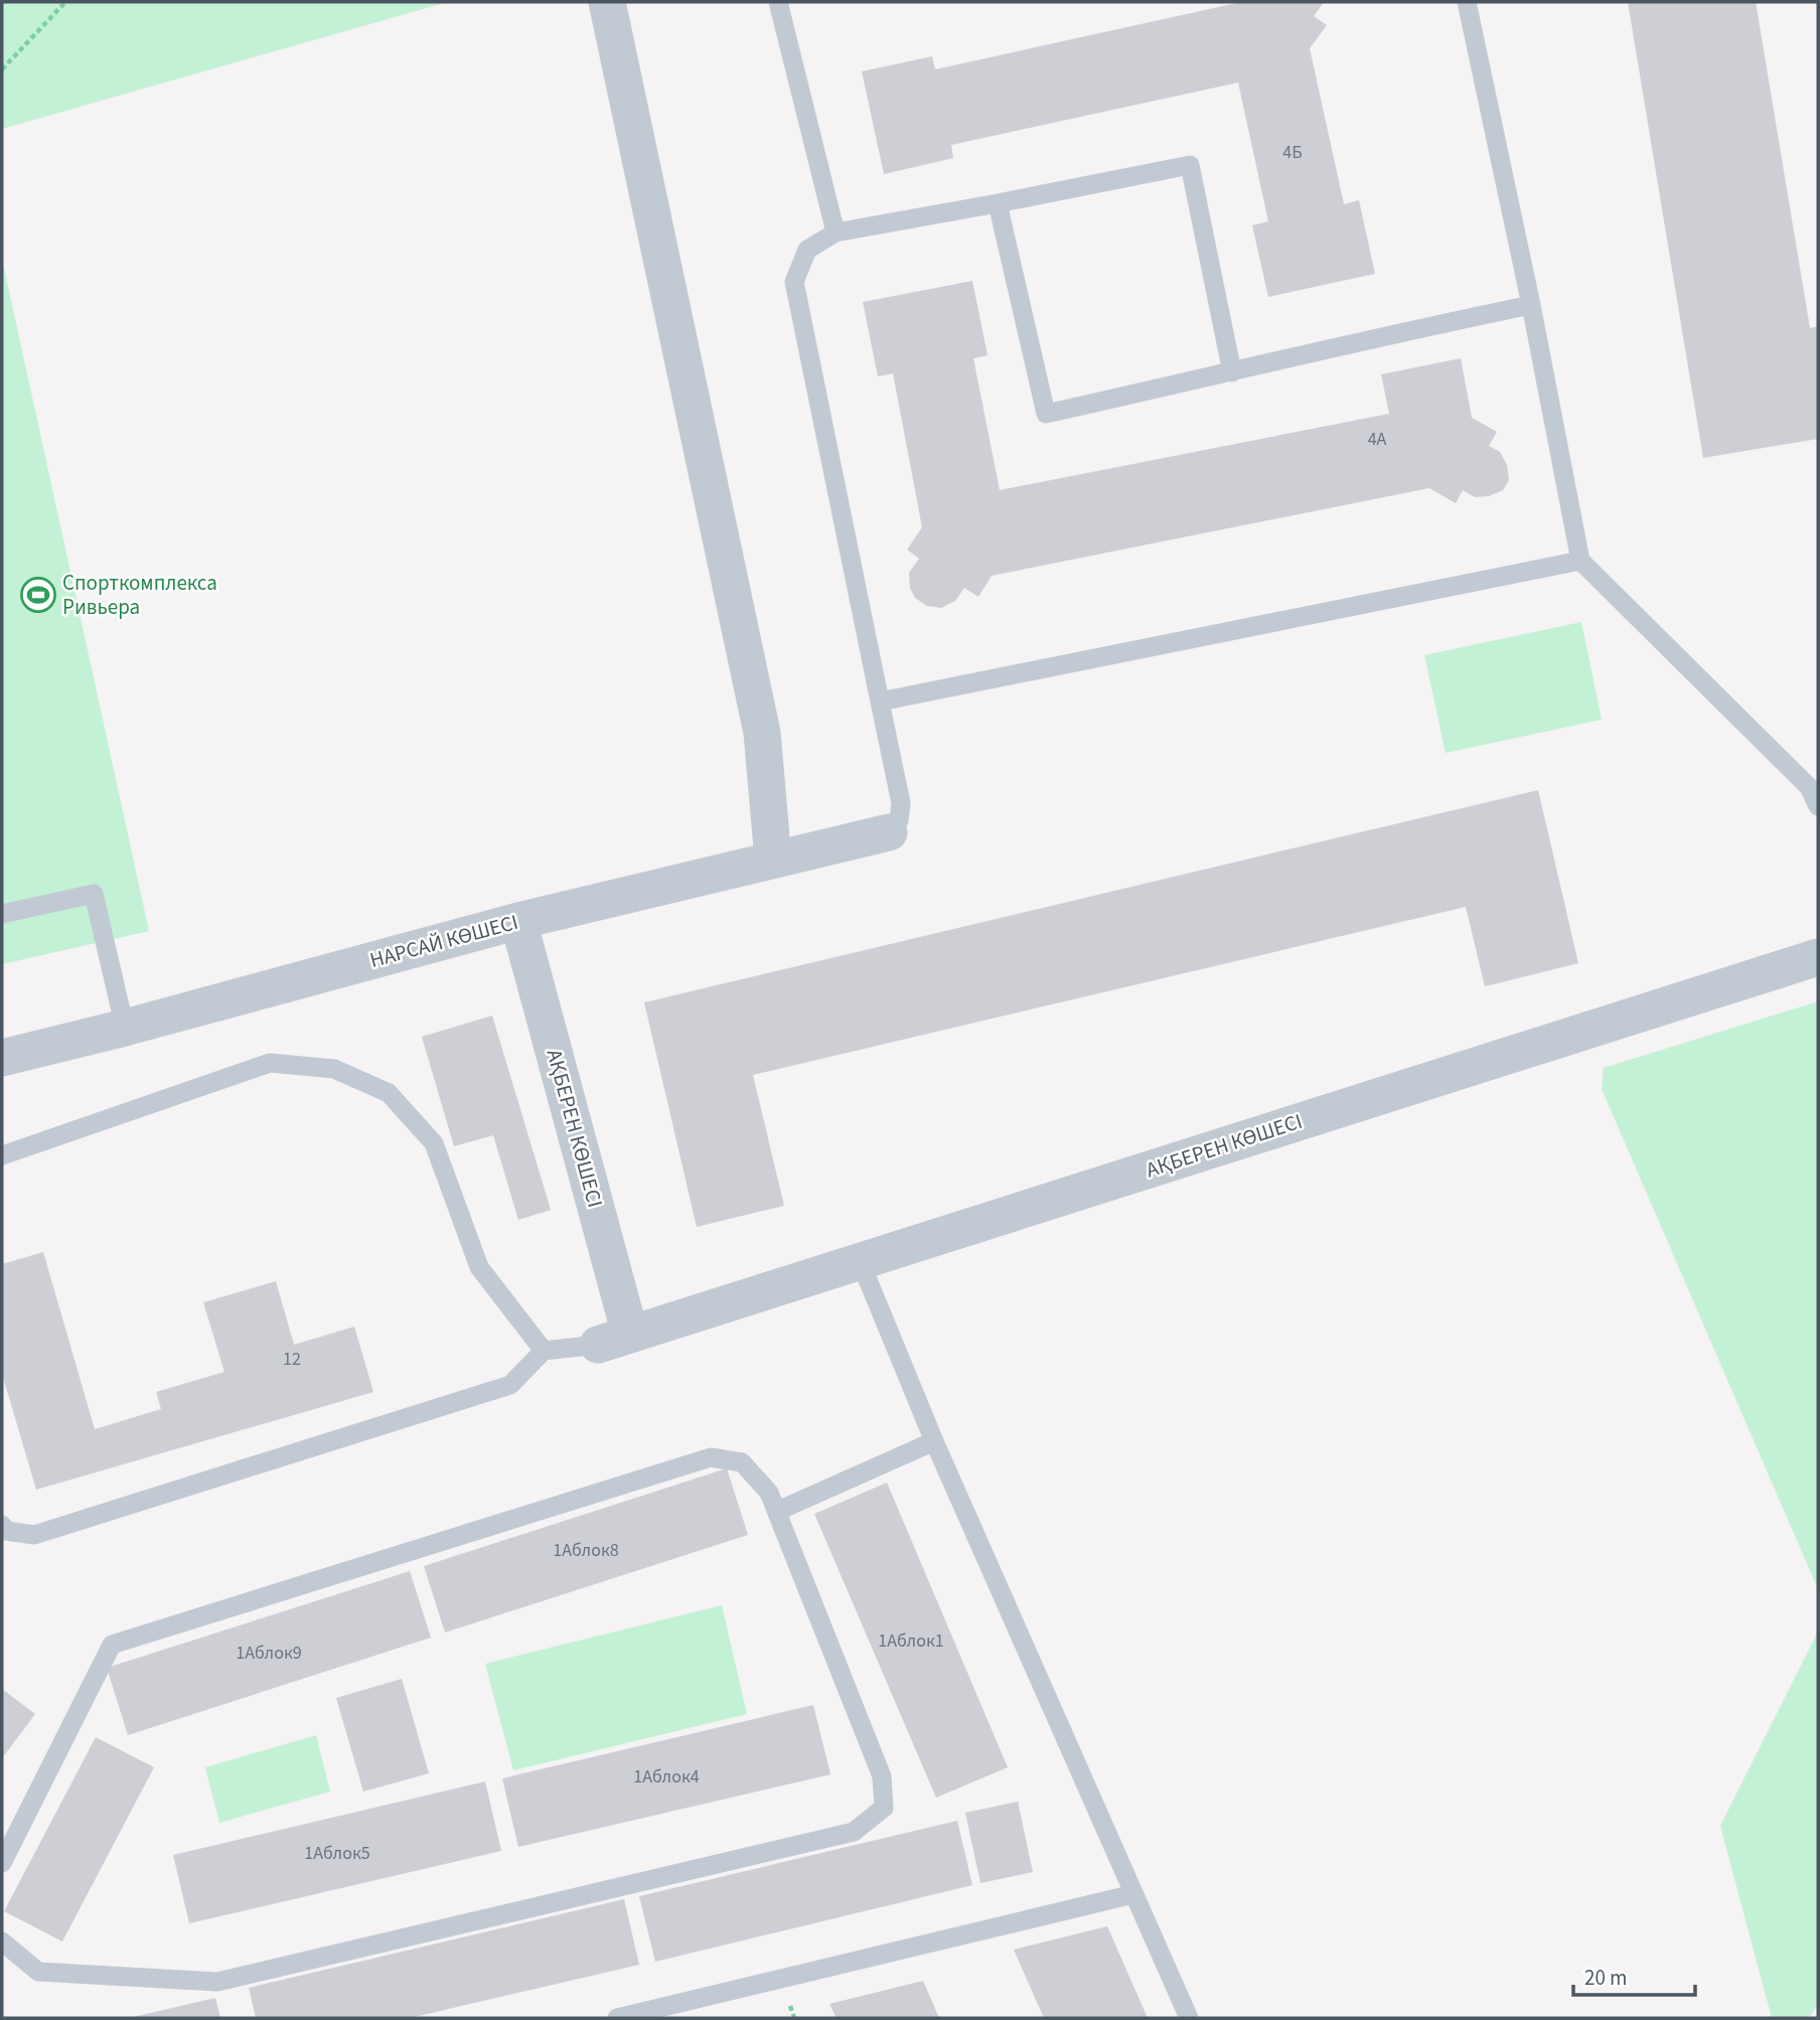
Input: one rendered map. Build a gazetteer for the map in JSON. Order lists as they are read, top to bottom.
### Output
{
  "streets": {
    "street": ["НАРСАЙ КӨШЕСІ", "АҚБЕРЕН КӨШЕСІ"]
  },
  "crossings": [
    ["НАРСАЙ КӨШЕСІ", "АҚБЕРЕН КӨШЕСІ"]
  ],
  "places": {
    "sports": ["Спорткомплекса Ривьера"]
  },
  "house_numbers": [
    "4Б",
    "4А",
    "12",
    "1Аблок8",
    "1Аблок1",
    "1Аблок9",
    "1Аблок4",
    "1Аблок5"
  ],
  "scale_bar": "20 m"
}
